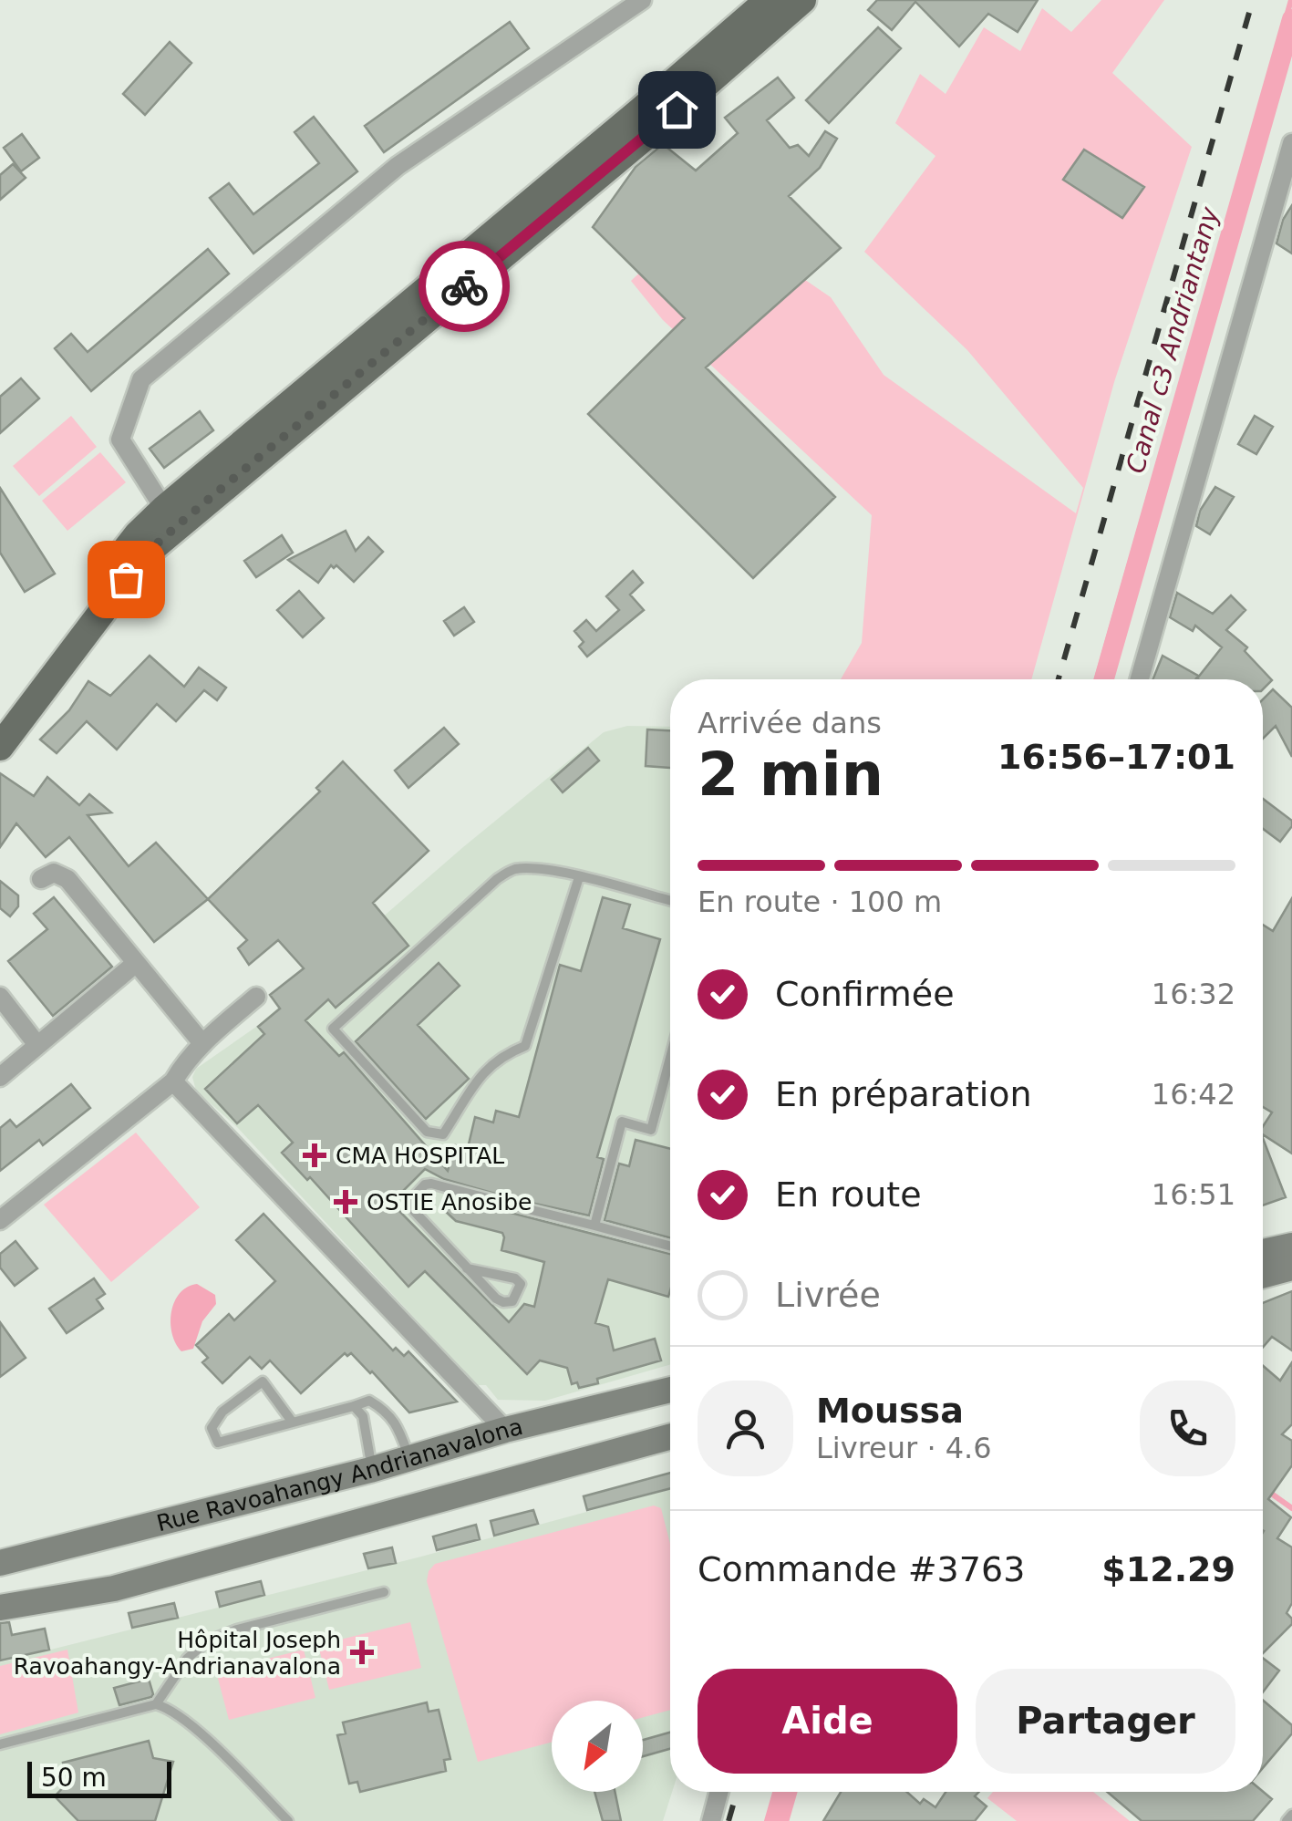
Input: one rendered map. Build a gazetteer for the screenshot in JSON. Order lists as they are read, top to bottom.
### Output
{
  "streets": {
    "main road": ["Rue Ravoahangy Andrianavalona"]
  },
  "water": ["Canal c3 Andriantany"],
  "places": {
    "health": ["CMA HOSPITAL", "OSTIE Anosibe", "Hôpital Joseph Ravoahangy-Andrianavalona"]
  },
  "scale_bar": "50 m",
  "north": "bottom left",
  "page": {
    "heading": ["2 min", "Arrivée dans", "16:56–17:01"],
    "panel": [
      "Moussa",
      "Livreur · 4.6",
      "Commande #3763",
      "$12.29"
    ],
    "bar": "En route · 100 m",
    "list": [
      ["Confirmée", "16:32"],
      ["En préparation", "16:42"],
      ["En route", "16:51"],
      "Livrée"
    ],
    "buttons": ["Aide", "Partager"],
    "scale": "50 m"
  }
}
